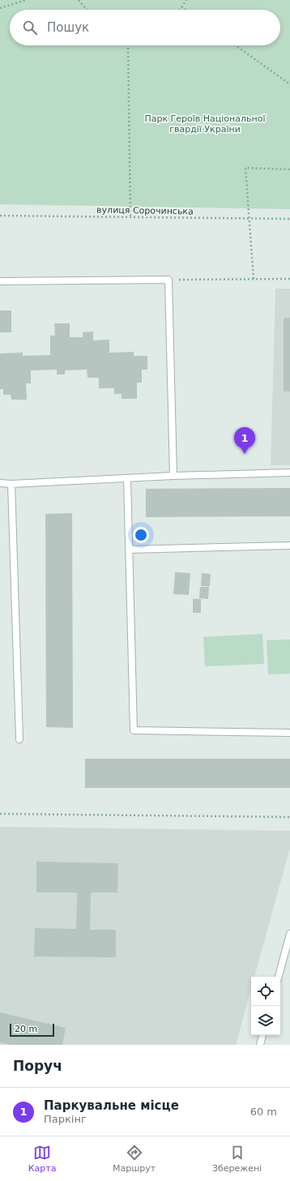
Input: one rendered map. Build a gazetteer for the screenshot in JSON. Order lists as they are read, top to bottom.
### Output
{
  "streets": {
    "path": ["вулиця Сорочинська"]
  },
  "parks": ["Парк Героїв Національної гвардії України"],
  "scale_bar": "20 m",
  "page": {
    "search": "Пошук",
    "pins": "1",
    "scale": "20 m",
    "heading": "Поруч",
    "list": [
      {
        "mark": "1",
        "name": "Паркувальне місце",
        "note": "Паркінг",
        "value": "60 m"
      }
    ],
    "nav": ["Карта", "Маршрут", "Збережені"]
  }
}
